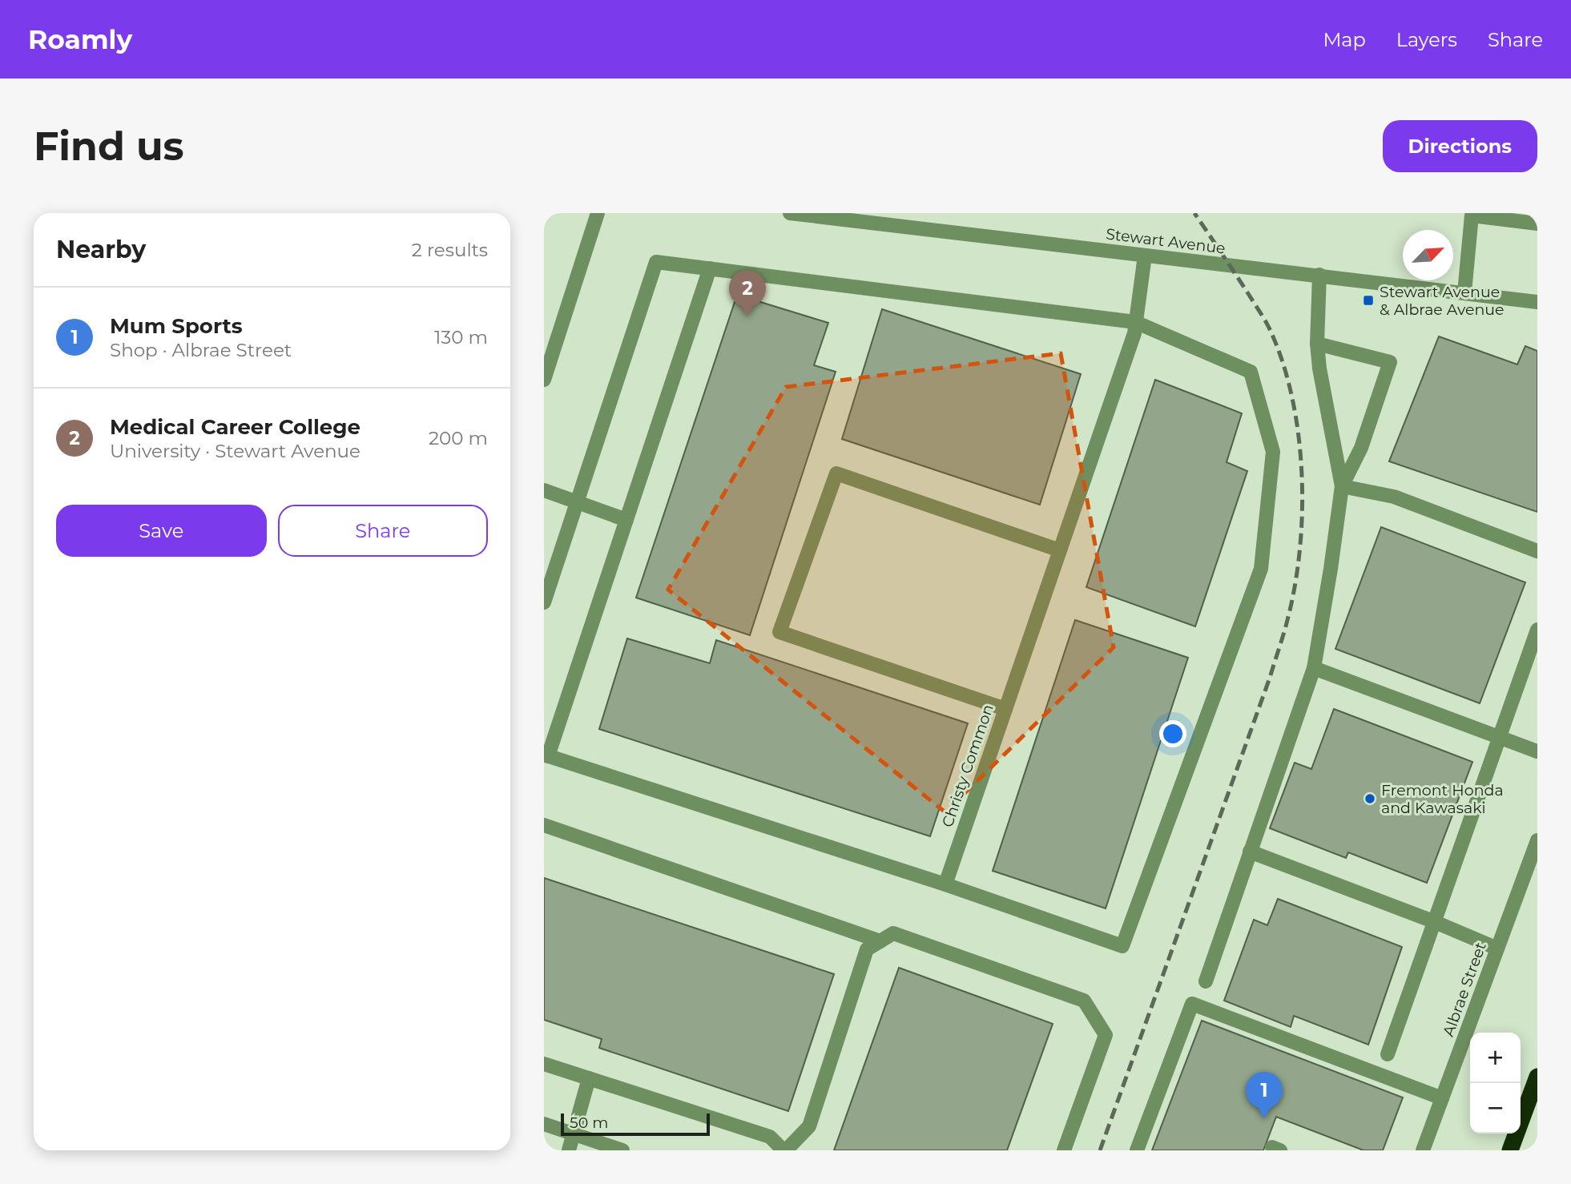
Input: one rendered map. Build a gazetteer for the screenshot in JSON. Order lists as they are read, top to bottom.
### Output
{
  "streets": {
    "street": ["Stewart Avenue", "Christy Common", "Albrae Street"]
  },
  "crossings": [
    ["Stewart Avenue", "Christy Common"]
  ],
  "places": {
    "transit": ["Stewart Avenue & Albrae Avenue"],
    "other": ["Fremont Honda and Kawasaki"]
  },
  "scale_bar": "50 m",
  "north": "top right",
  "page": {
    "header": "Roamly",
    "nav": ["Map", "Layers", "Share"],
    "buttons": [
      "Directions",
      ["Save", "Share"]
    ],
    "title": "Find us",
    "heading": ["Nearby", "2 results"],
    "pins": ["2", "1"],
    "list": [
      {
        "mark": "1",
        "name": "Mum Sports",
        "note": "Shop · Albrae Street",
        "value": "130 m"
      },
      {
        "mark": "2",
        "name": "Medical Career College",
        "note": "University · Stewart Avenue",
        "value": "200 m"
      }
    ],
    "map_buttons": ["+", "−"],
    "scale": "50 m"
  }
}
